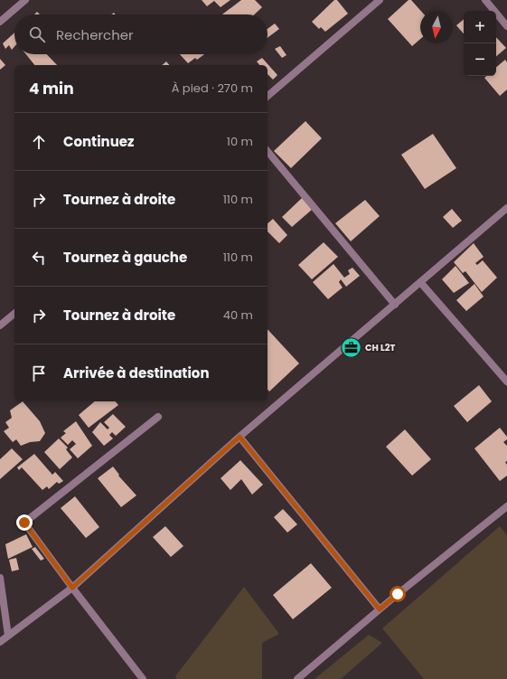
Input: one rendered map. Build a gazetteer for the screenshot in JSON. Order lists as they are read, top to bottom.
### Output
{
  "places": {
    "office": ["CH L2T"]
  },
  "north": "bottom",
  "page": {
    "map_buttons": ["+", "−"],
    "search": "Rechercher",
    "heading": ["4 min", "À pied · 270 m"],
    "list": [
      ["Continuez", "10 m"],
      ["Tournez à droite", "110 m"],
      ["Tournez à gauche", "110 m"],
      ["Tournez à droite", "40 m"],
      "Arrivée à destination"
    ]
  }
}
